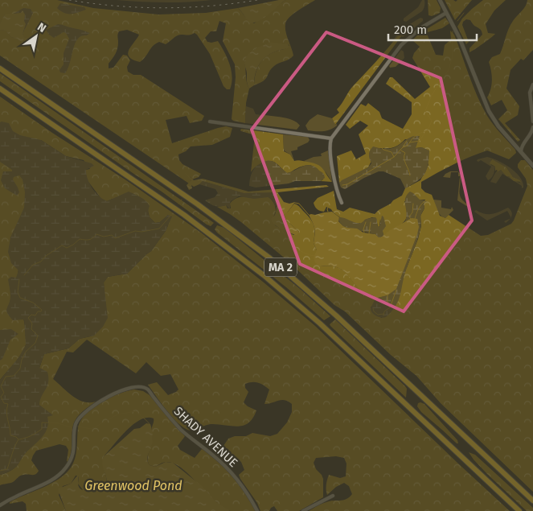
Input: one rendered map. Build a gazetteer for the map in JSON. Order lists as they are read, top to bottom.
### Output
{
  "streets": {
    "highway": ["MA 2"],
    "street": ["SHADY AVENUE"]
  },
  "water": ["Greenwood Pond"],
  "scale_bar": "200 m",
  "north": "top right"
}
